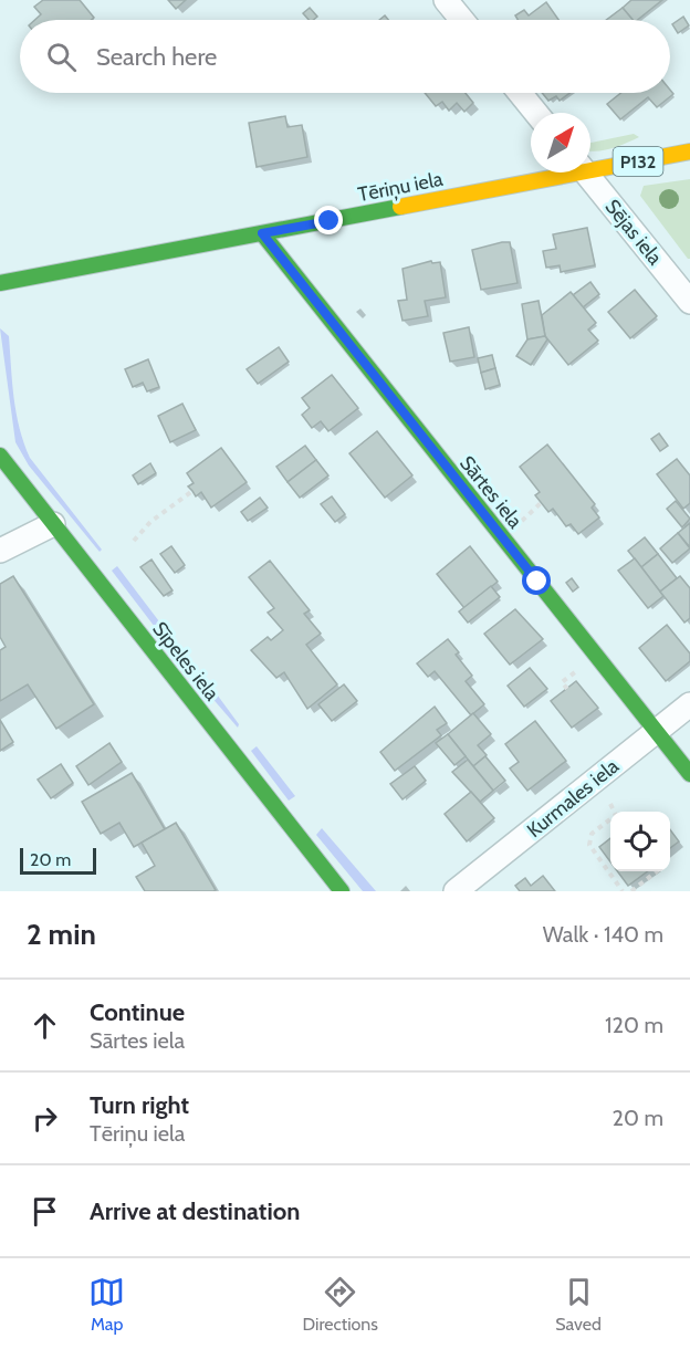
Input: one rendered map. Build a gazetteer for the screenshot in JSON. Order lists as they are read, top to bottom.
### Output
{
  "streets": {
    "street": [
      "P132",
      "Tēriņu iela",
      "Sējas iela",
      "Sārtes iela",
      "Sīpeles iela",
      "Kurmales iela"
    ]
  },
  "crossings": [
    ["Tēriņu iela", "Sārtes iela"],
    ["Sārtes iela", "Kurmales iela"]
  ],
  "scale_bar": "20 m",
  "north": "top right",
  "page": {
    "search": "Search here",
    "scale": "20 m",
    "heading": ["2 min", "Walk · 140 m"],
    "list": [
      ["Continue", "Sārtes iela", "120 m"],
      ["Turn right", "Tēriņu iela", "20 m"],
      "Arrive at destination"
    ],
    "nav": ["Map", "Directions", "Saved"]
  }
}
